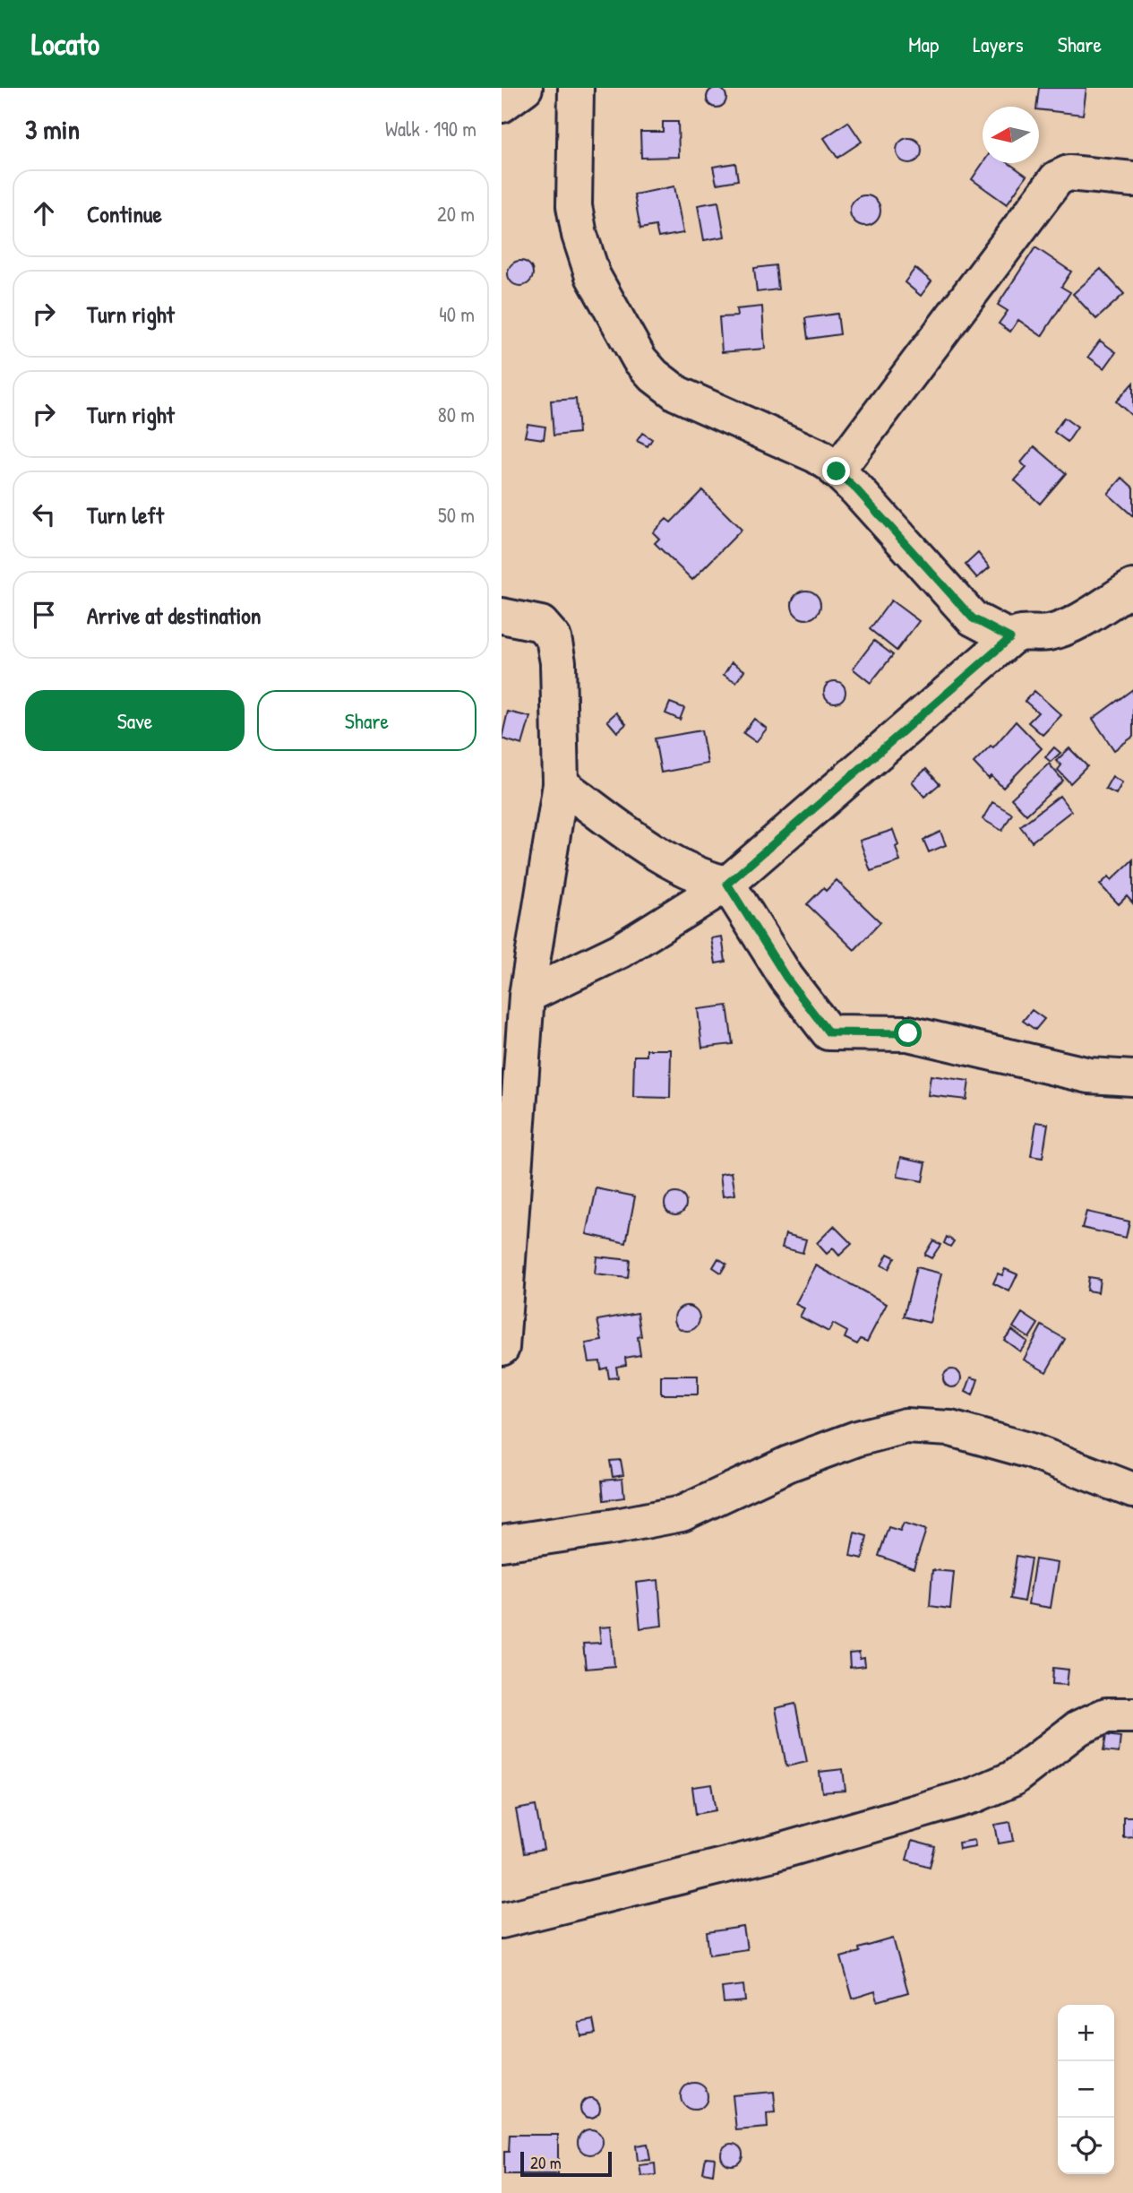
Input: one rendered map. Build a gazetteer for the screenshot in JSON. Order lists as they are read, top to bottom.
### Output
{
  "scale_bar": "20 m",
  "north": "left",
  "page": {
    "header": "Locato",
    "nav": ["Map", "Layers", "Share"],
    "heading": ["3 min", "Walk · 190 m"],
    "list": [
      ["Continue", "20 m"],
      ["Turn right", "40 m"],
      ["Turn right", "80 m"],
      ["Turn left", "50 m"],
      "Arrive at destination"
    ],
    "buttons": ["Save", "Share"],
    "map_buttons": ["+", "−"],
    "scale": "20 m"
  }
}
